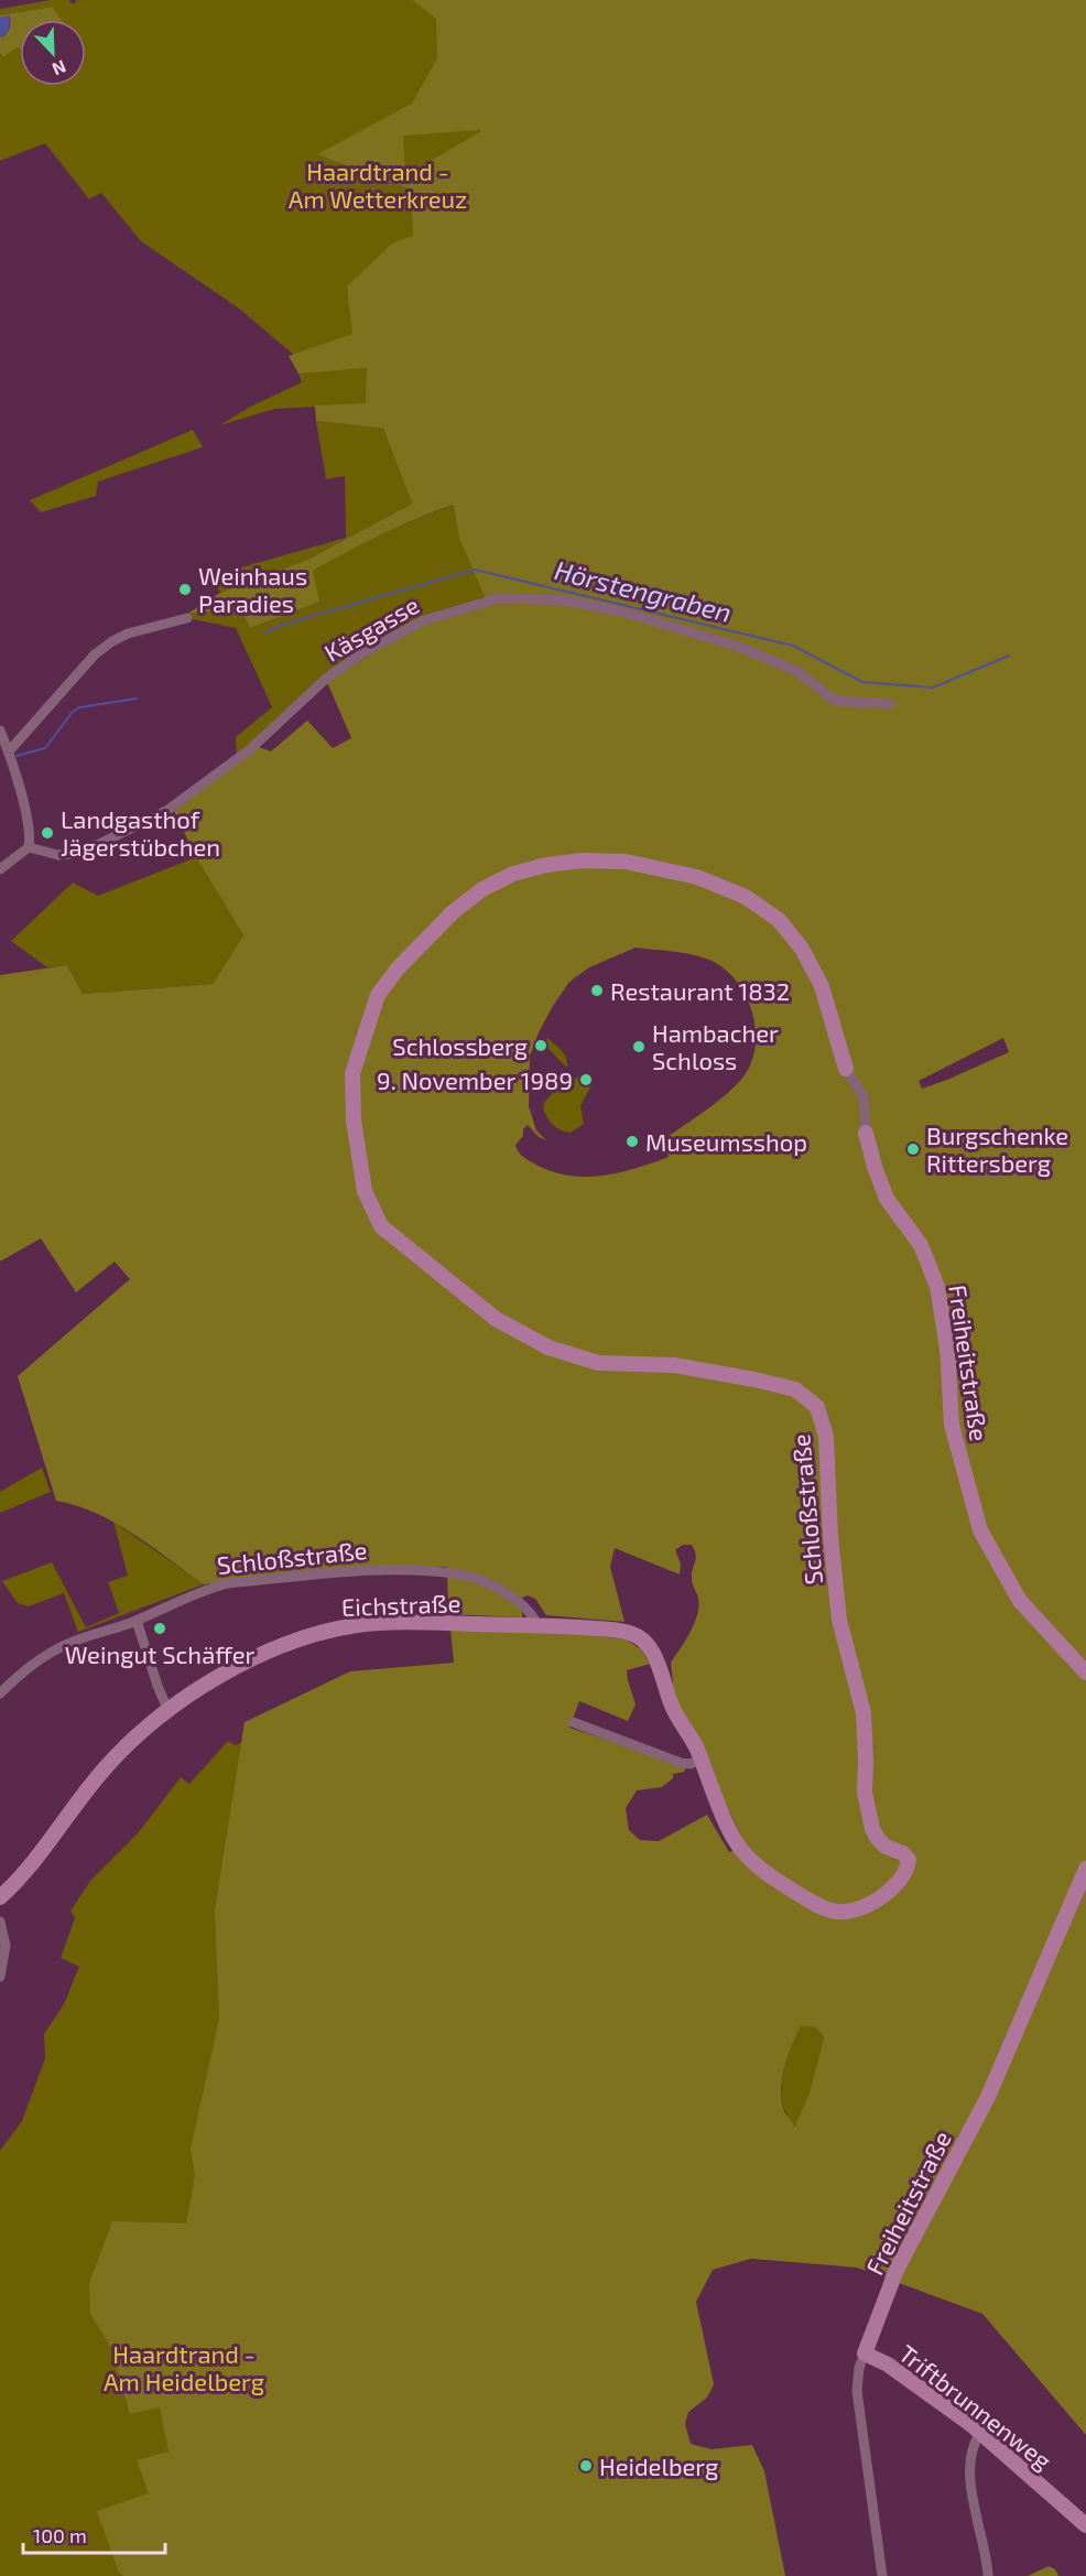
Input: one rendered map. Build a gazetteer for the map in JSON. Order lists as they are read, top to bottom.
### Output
{
  "streets": {
    "street": [
      "Käsgasse",
      "Freiheitstraße",
      "Schloßstraße",
      "Eichstraße",
      "Triftbrunnenweg"
    ]
  },
  "crossings": [
    ["Freiheitstraße", "Schloßstraße"],
    ["Freiheitstraße", "Triftbrunnenweg"],
    ["Schloßstraße", "Eichstraße"]
  ],
  "water": ["Hörstengraben"],
  "parks": ["Haardtrand - Am Wetterkreuz", "Haardtrand - Am Heidelberg"],
  "places": [
    "Weinhaus Paradies",
    "Landgasthof Jägerstübchen",
    "Restaurant 1832",
    "Schlossberg",
    "Hambacher Schloss",
    "9. November 1989",
    "Museumsshop",
    "Burgschenke Rittersberg",
    "Weingut Schäffer",
    "Heidelberg"
  ],
  "scale_bar": "100 m",
  "north": "bottom right"
}
